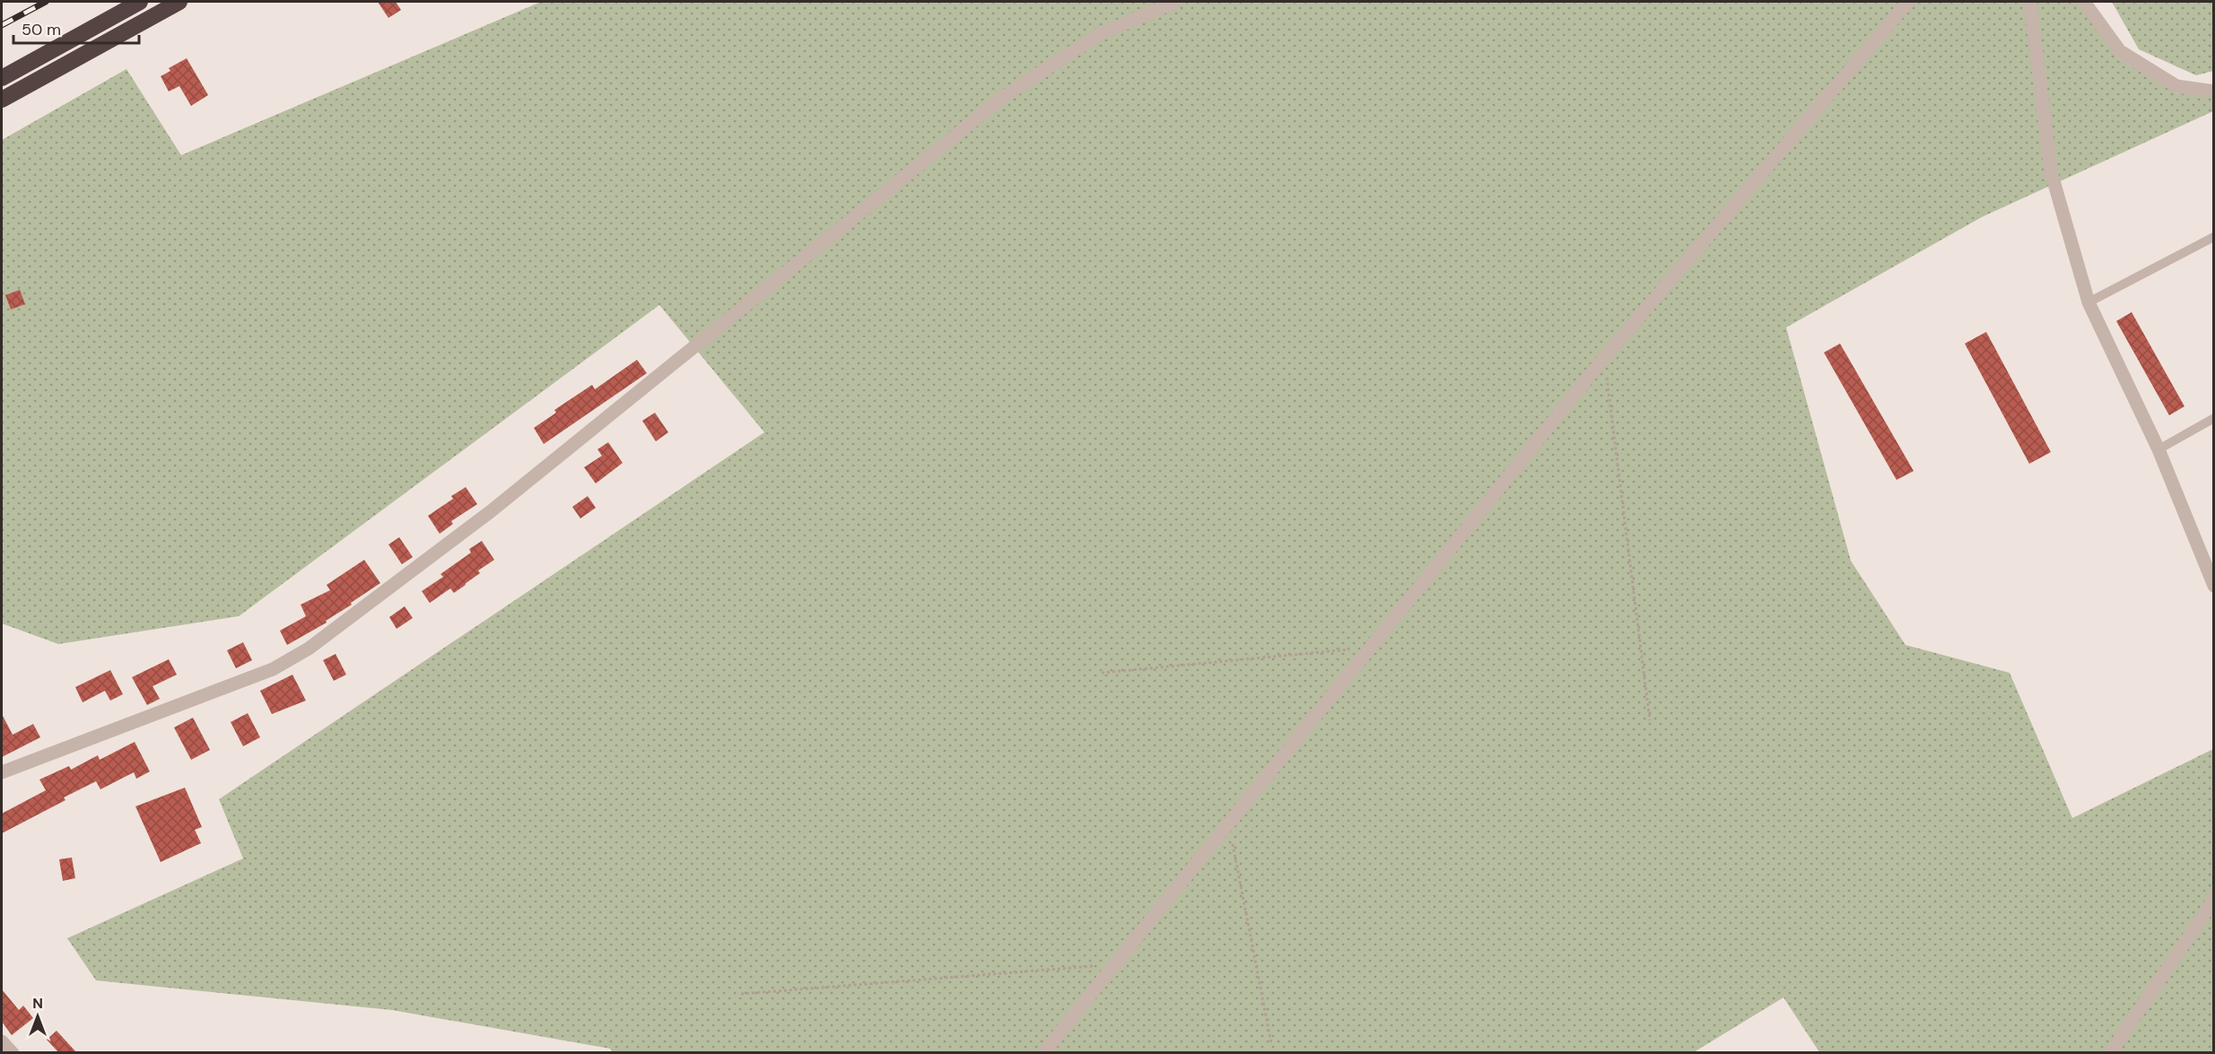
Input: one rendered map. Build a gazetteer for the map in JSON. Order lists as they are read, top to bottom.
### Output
{
  "scale_bar": "50 m",
  "north": "top"
}
